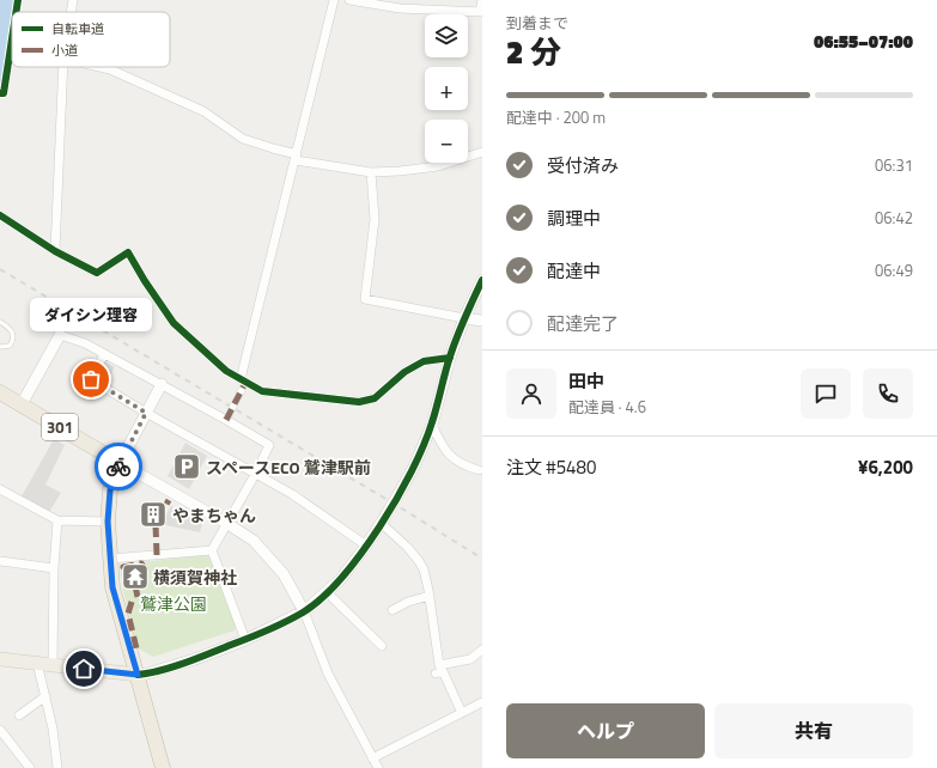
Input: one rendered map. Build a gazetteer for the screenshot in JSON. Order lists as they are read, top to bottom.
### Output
{
  "streets": {
    "highway": ["301"]
  },
  "parks": ["鷲津公園"],
  "places": {
    "other": ["ダイシン理容"],
    "parking": ["スペースECO 鷲津駅前"],
    "building": ["やまちゃん"],
    "temple": ["横須賀神社"]
  },
  "legend": ["自転車道", "小道"],
  "page": {
    "heading": ["2 分", "到着まで", "06:55–07:00"],
    "panel": [
      "田中",
      "配達員 · 4.6",
      "注文 #5480",
      "¥6,200"
    ],
    "map_buttons": ["+", "−"],
    "bar": "配達中 · 200 m",
    "list": [
      ["受付済み", "06:31"],
      ["調理中", "06:42"],
      ["配達中", "06:49"],
      "配達完了"
    ],
    "bubble": "ダイシン理容",
    "buttons": ["ヘルプ", "共有"]
  }
}
